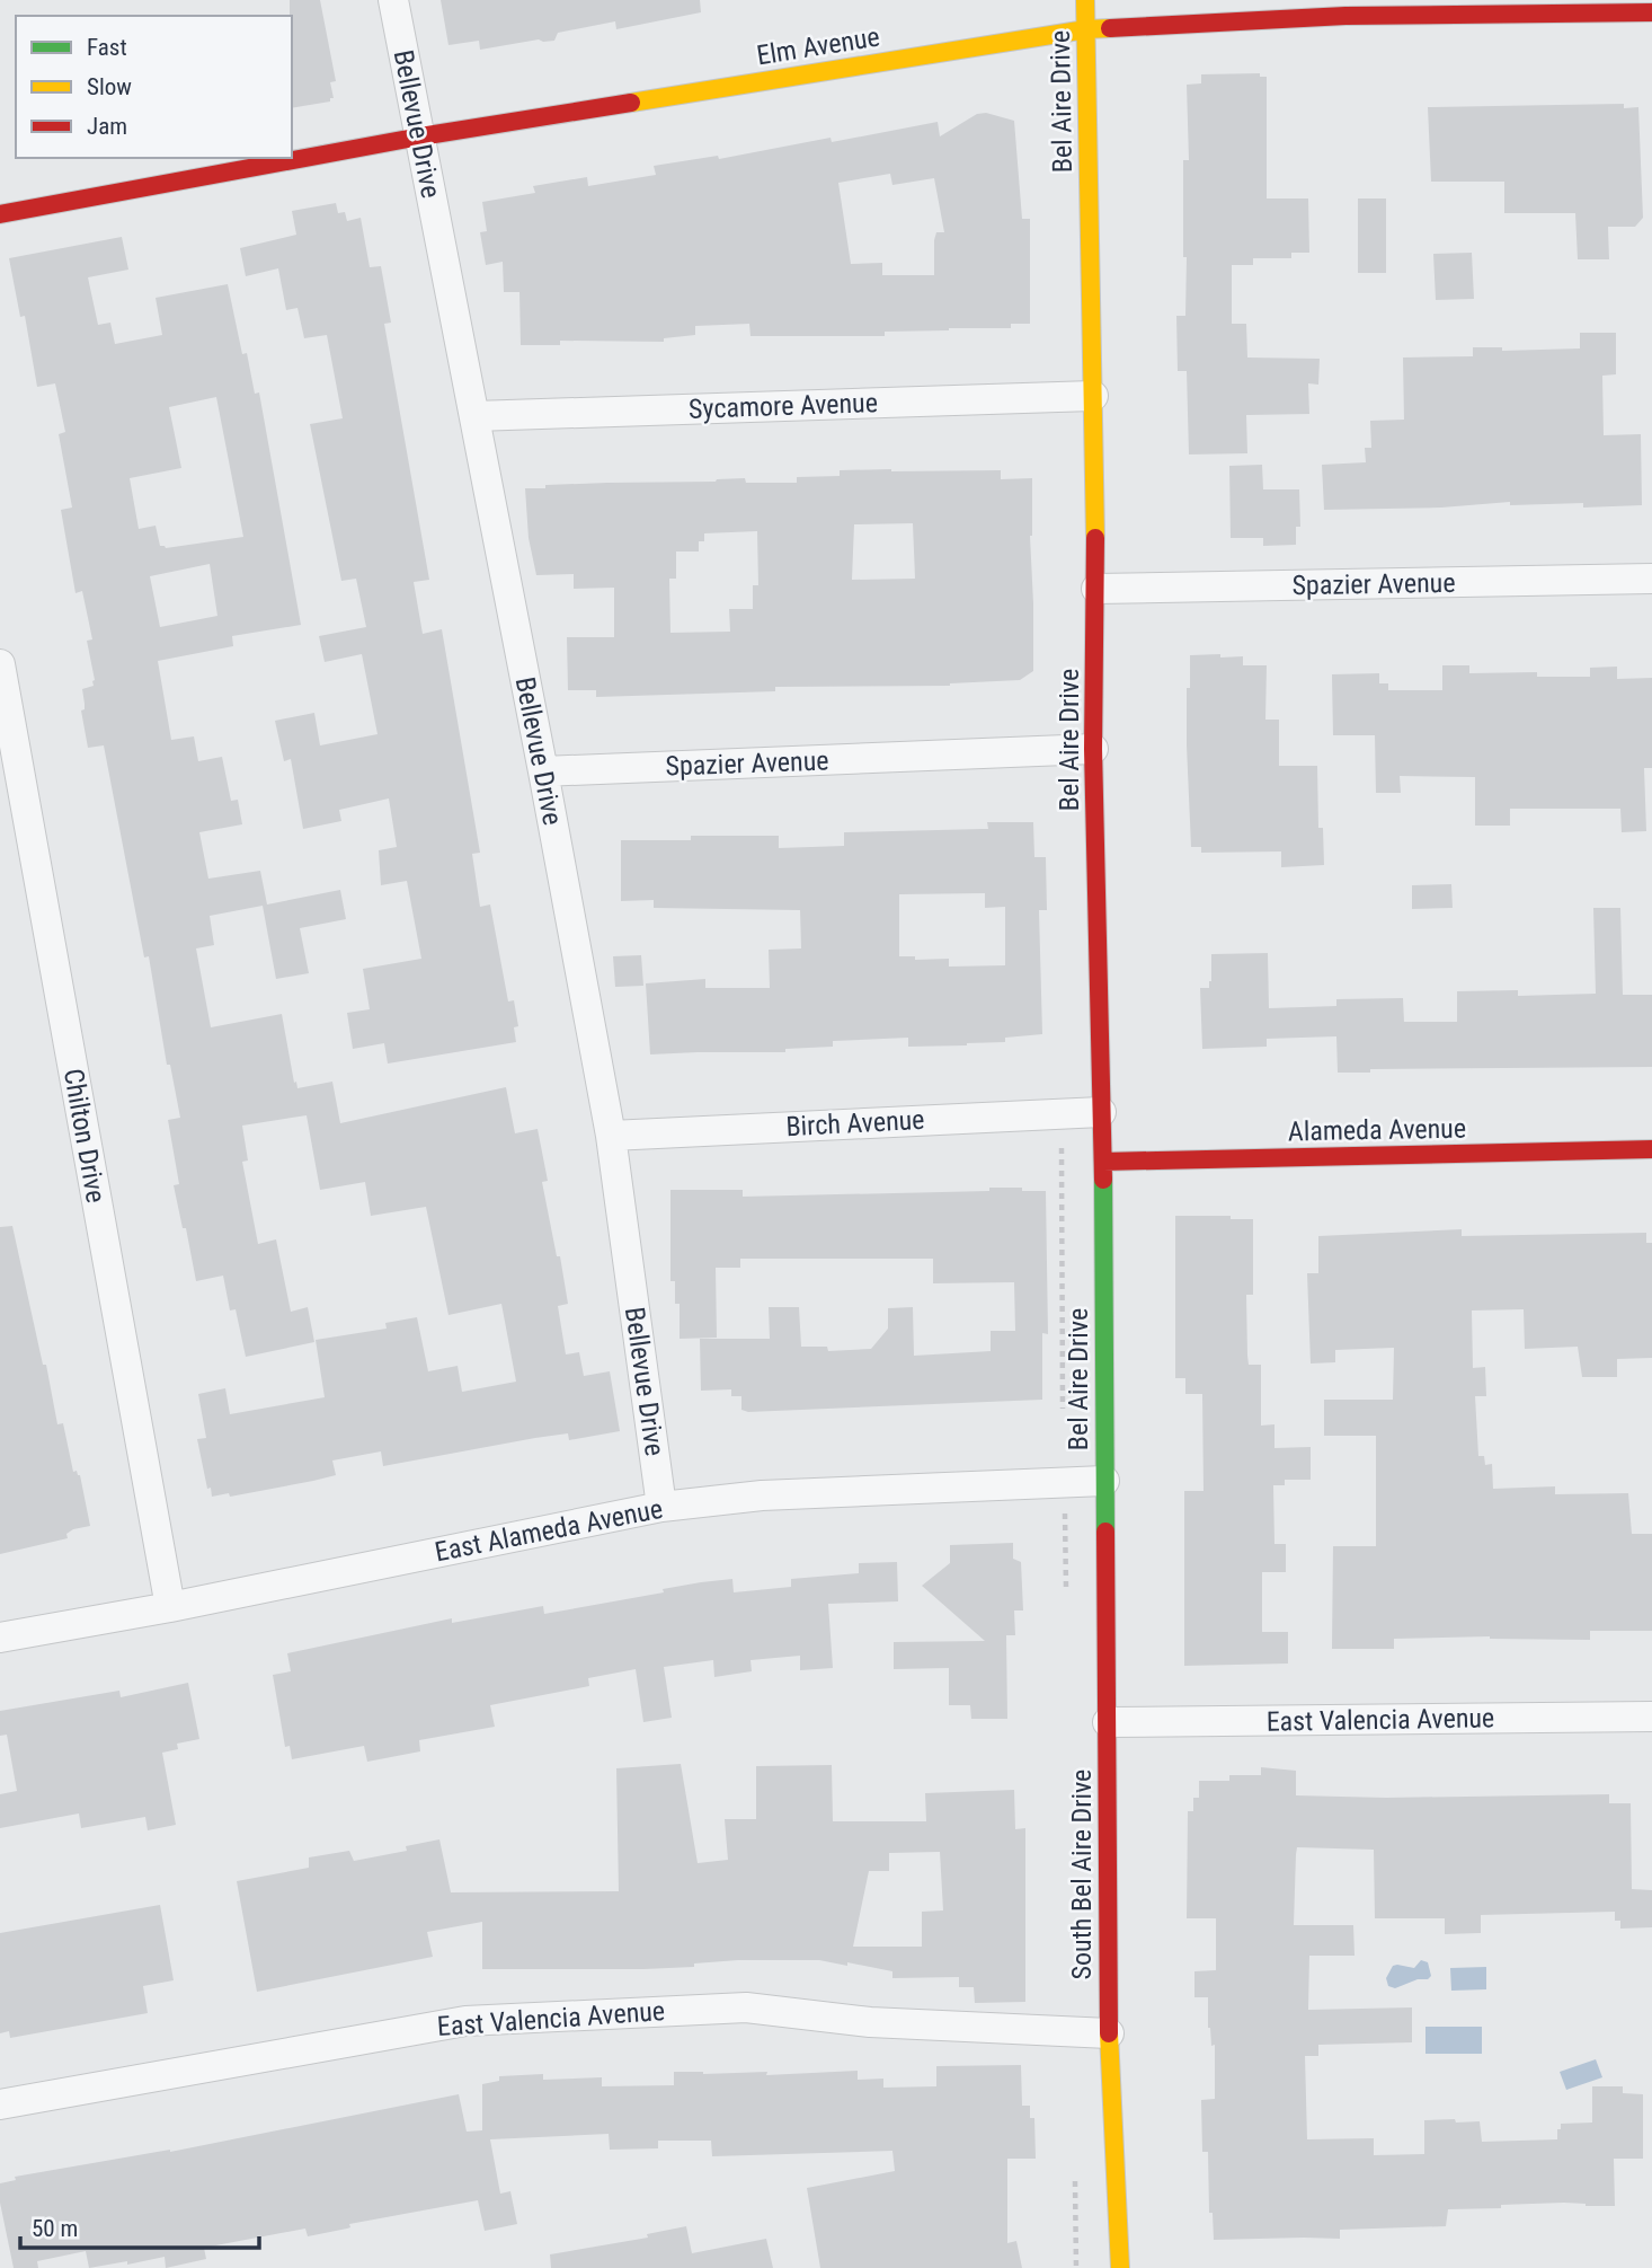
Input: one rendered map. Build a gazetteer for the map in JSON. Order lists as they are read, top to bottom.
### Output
{
  "streets": {
    "street": [
      "Elm Avenue",
      "Bel Aire Drive",
      "Bellevue Drive",
      "Sycamore Avenue",
      "Spazier Avenue",
      "Birch Avenue",
      "Alameda Avenue",
      "Chilton Drive",
      "East Alameda Avenue",
      "East Valencia Avenue",
      "South Bel Aire Drive"
    ]
  },
  "crossings": [
    ["Elm Avenue", "Bel Aire Drive"],
    ["Elm Avenue", "Bellevue Drive"],
    ["Bel Aire Drive", "Sycamore Avenue"],
    ["Bel Aire Drive", "Spazier Avenue"],
    ["Bel Aire Drive", "Birch Avenue"],
    ["Bel Aire Drive", "Alameda Avenue"],
    ["Bel Aire Drive", "East Alameda Avenue"],
    ["Bel Aire Drive", "South Bel Aire Drive"],
    ["Bellevue Drive", "Sycamore Avenue"],
    ["Bellevue Drive", "Spazier Avenue"],
    ["Bellevue Drive", "Birch Avenue"],
    ["Bellevue Drive", "East Alameda Avenue"],
    ["Chilton Drive", "East Alameda Avenue"],
    ["East Alameda Avenue", "South Bel Aire Drive"],
    ["East Valencia Avenue", "South Bel Aire Drive"]
  ],
  "legend": ["Fast", "Slow", "Jam"],
  "scale_bar": "50 m"
}
